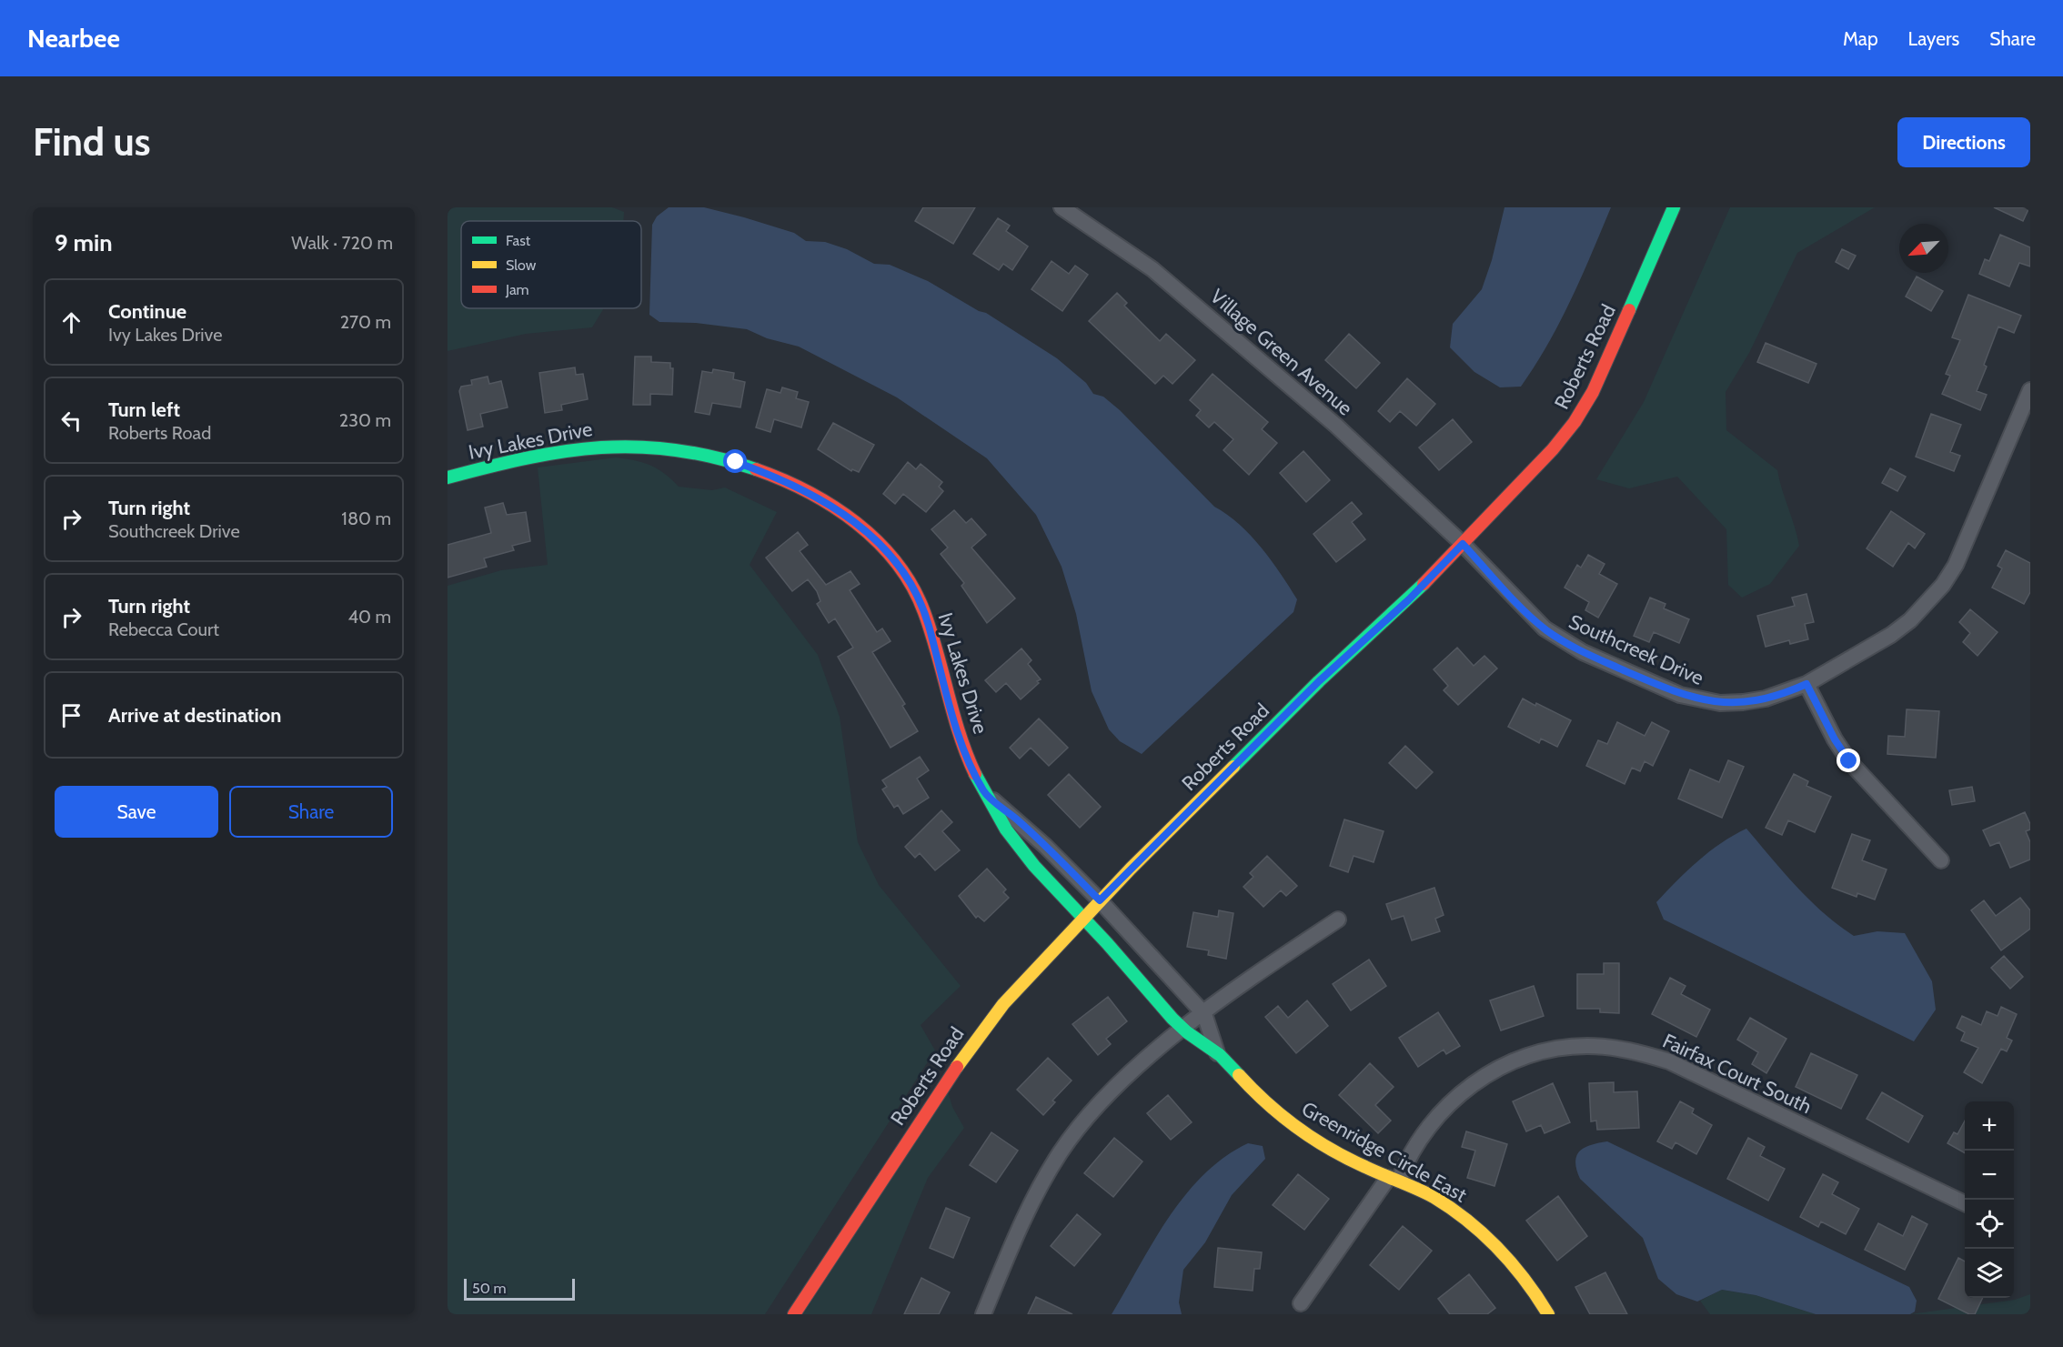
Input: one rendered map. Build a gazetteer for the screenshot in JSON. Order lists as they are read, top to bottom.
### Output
{
  "streets": {
    "street": [
      "Village Green Avenue",
      "Roberts Road",
      "Ivy Lakes Drive",
      "Southcreek Drive",
      "Fairfax Court South",
      "Greenridge Circle East"
    ]
  },
  "crossings": [
    ["Village Green Avenue", "Roberts Road"],
    ["Village Green Avenue", "Southcreek Drive"],
    ["Roberts Road", "Ivy Lakes Drive"],
    ["Roberts Road", "Southcreek Drive"],
    ["Roberts Road", "Greenridge Circle East"],
    ["Ivy Lakes Drive", "Greenridge Circle East"],
    ["Fairfax Court South", "Greenridge Circle East"]
  ],
  "legend": ["Fast", "Slow", "Jam"],
  "scale_bar": "50 m",
  "north": "bottom left",
  "page": {
    "header": "Nearbee",
    "nav": ["Map", "Layers", "Share"],
    "buttons": [
      "Directions",
      ["Save", "Share"]
    ],
    "title": "Find us",
    "heading": ["9 min", "Walk · 720 m"],
    "list": [
      ["Continue", "Ivy Lakes Drive", "270 m"],
      ["Turn left", "Roberts Road", "230 m"],
      ["Turn right", "Southcreek Drive", "180 m"],
      ["Turn right", "Rebecca Court", "40 m"],
      "Arrive at destination"
    ],
    "map_buttons": ["+", "−"],
    "scale": "50 m"
  }
}
